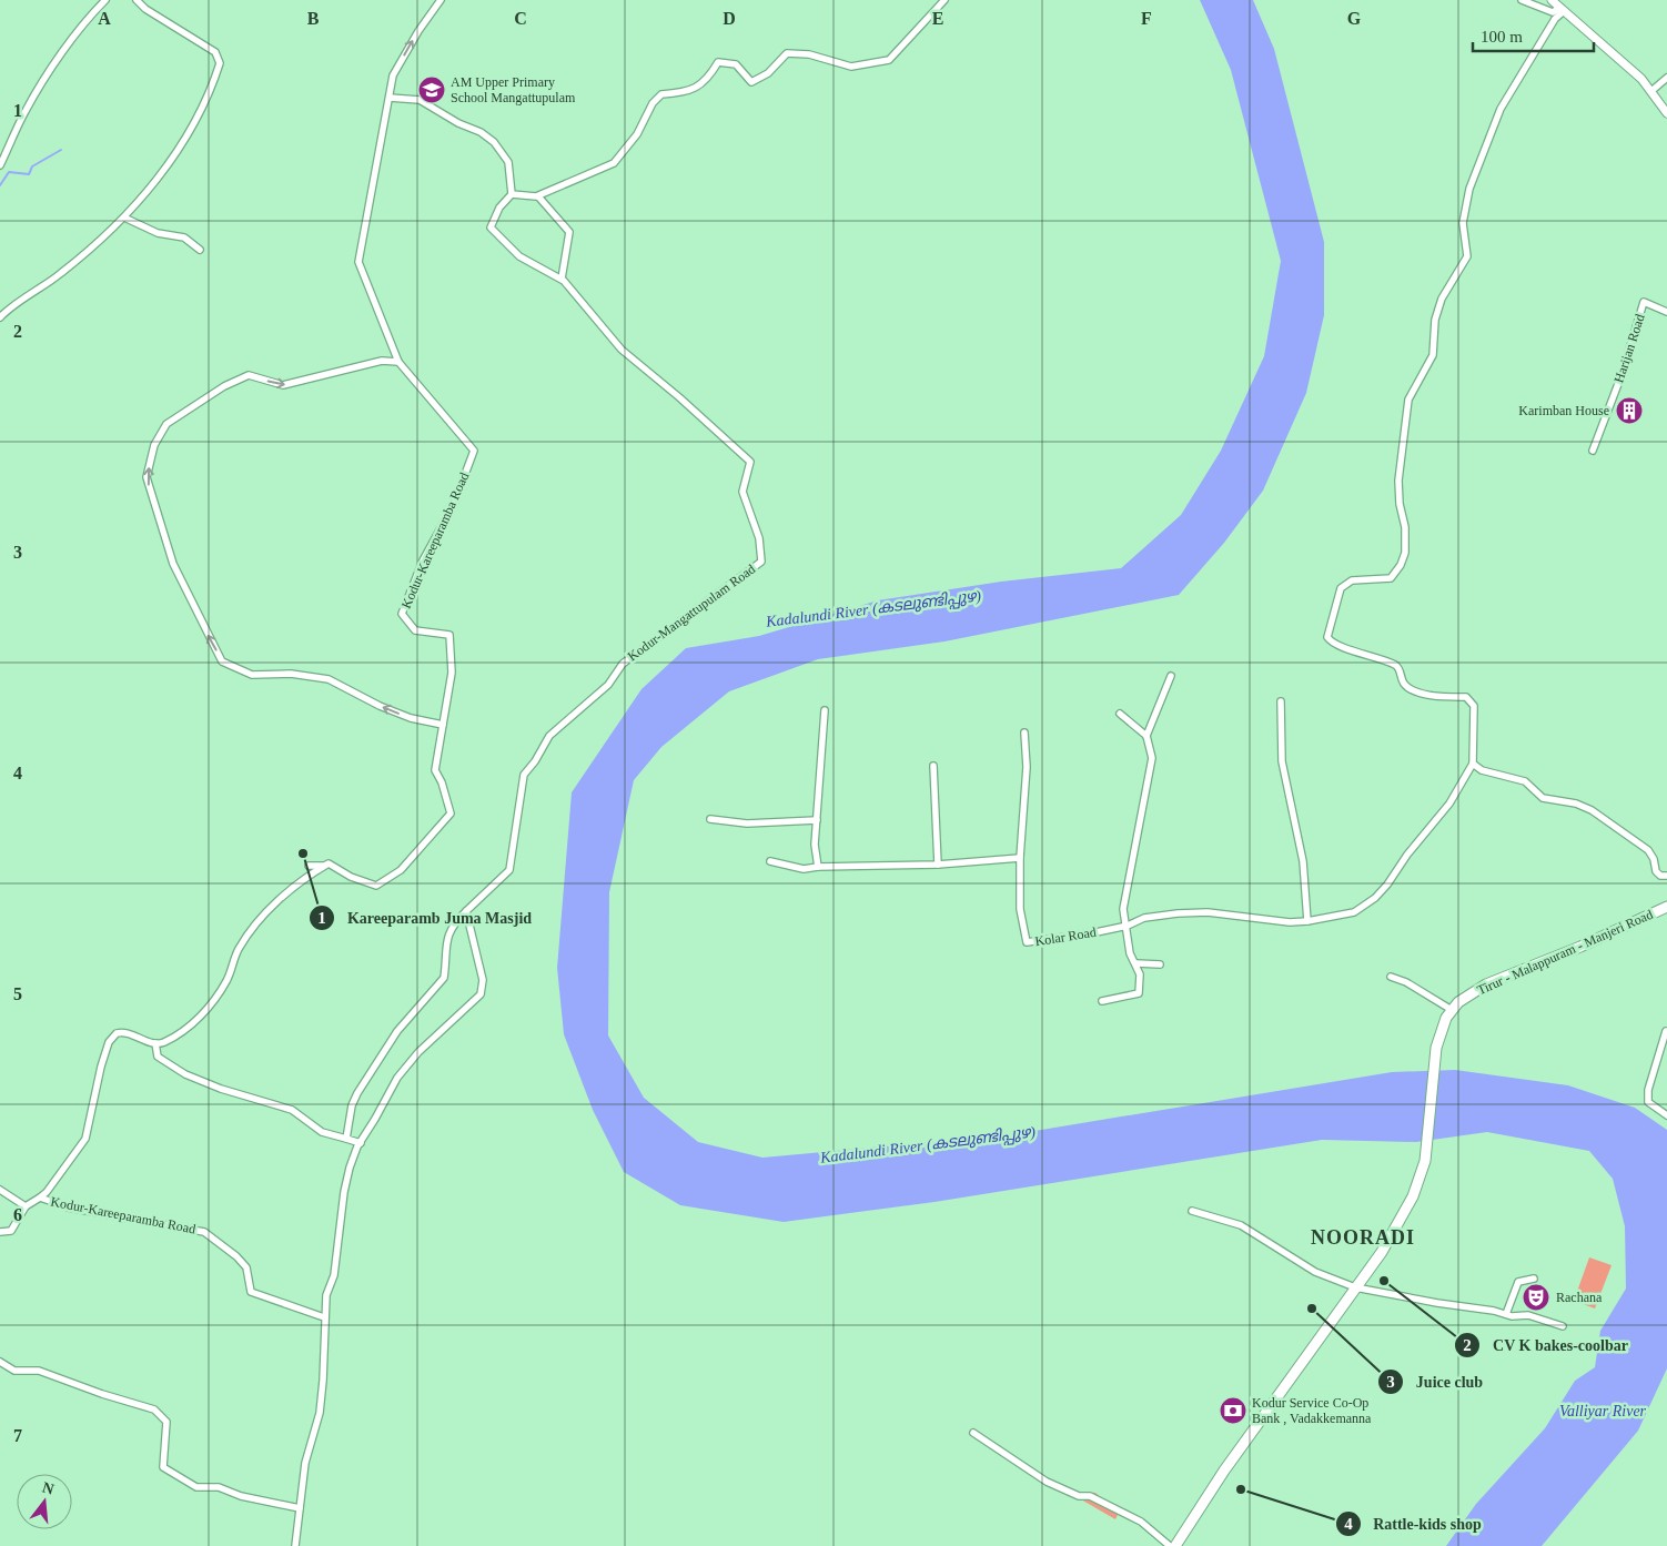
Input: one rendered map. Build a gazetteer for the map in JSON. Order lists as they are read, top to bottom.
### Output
{
  "streets": {
    "main road": ["Tirur - Malappuram - Manjeri Road"],
    "street": [
      "Harijan Road",
      "Kodur-Kareeparamba Road",
      "Kodur-Mangattupulam Road",
      "Kolar Road"
    ]
  },
  "districts": ["NOORADI"],
  "water": ["Kadalundi River (കടലുണ്ടിപ്പുഴ)", "Valliyar River"],
  "places": {
    "school or university": ["AM Upper Primary School Mangattupulam"],
    "building": ["Karimban House"],
    "other": [
      "Kareeparamb Juma Masjid",
      "CV K bakes-coolbar",
      "Juice club",
      "Rattle-kids shop"
    ],
    "theatre": ["Rachana"],
    "bank": ["Kodur Service Co-Op Bank , Vadakkemanna"]
  },
  "scale_bar": "100 m",
  "north": "top",
  "grid": {
    "columns": [
      "A",
      "B",
      "C",
      "D",
      "E",
      "F",
      "G"
    ],
    "rows": [
      "1",
      "2",
      "3",
      "4",
      "5",
      "6",
      "7"
    ]
  }
}
